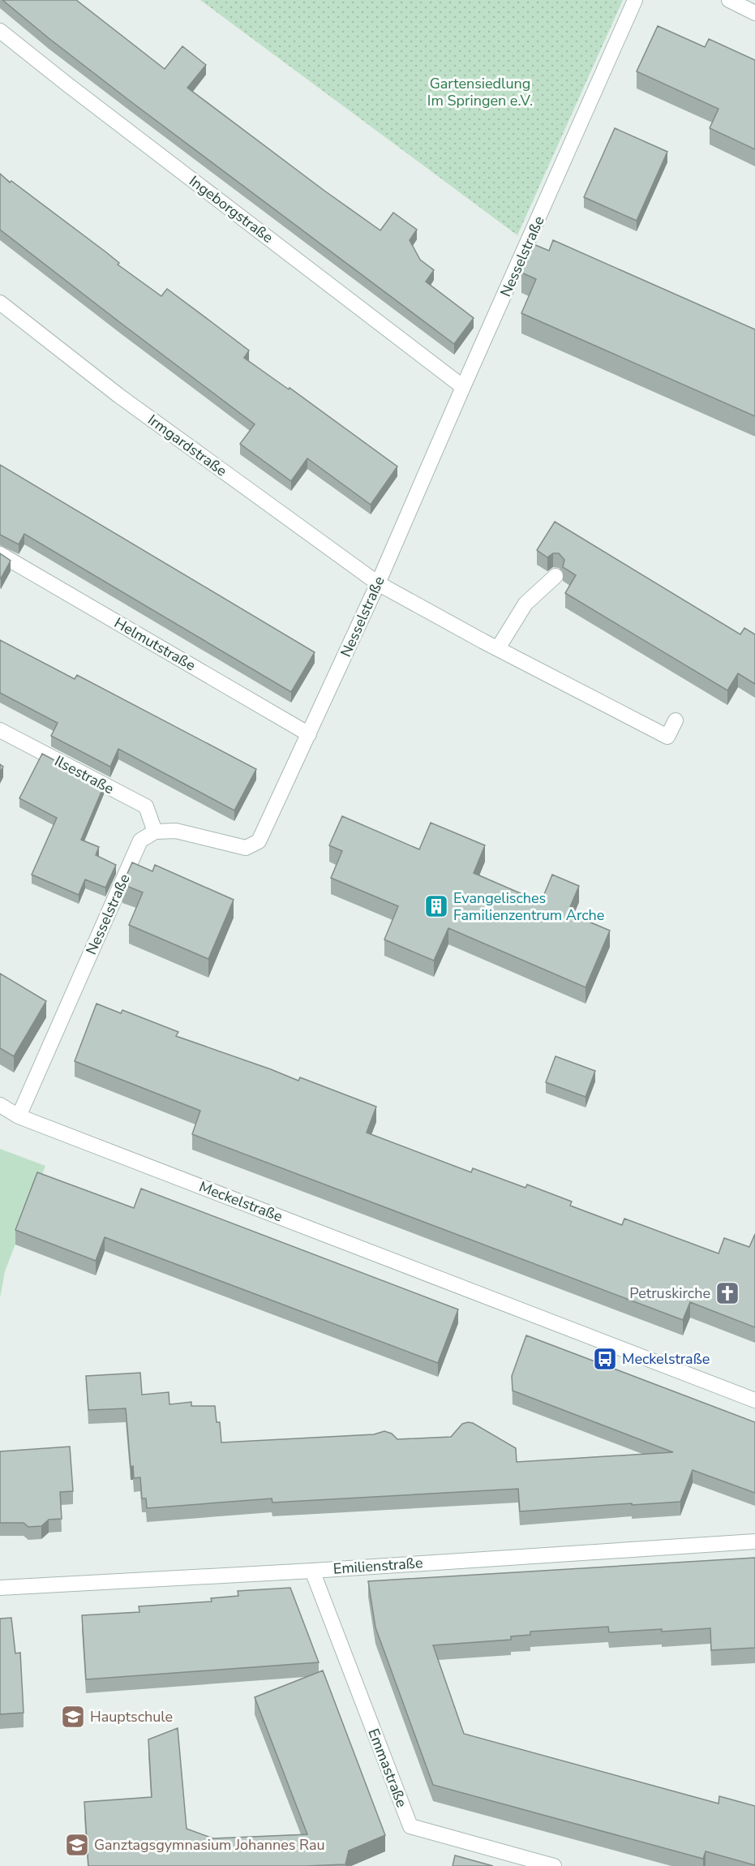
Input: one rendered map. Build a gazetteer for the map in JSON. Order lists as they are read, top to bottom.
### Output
{
  "streets": {
    "street": [
      "Ingeborgstraße",
      "Nesselstraße",
      "Irmgardstraße",
      "Helmutstraße",
      "Ilsestraße",
      "Meckelstraße",
      "Emilienstraße",
      "Emmastraße"
    ]
  },
  "crossings": [
    ["Ingeborgstraße", "Nesselstraße"],
    ["Nesselstraße", "Irmgardstraße"],
    ["Nesselstraße", "Helmutstraße"],
    ["Nesselstraße", "Ilsestraße"],
    ["Nesselstraße", "Meckelstraße"],
    ["Emilienstraße", "Emmastraße"]
  ],
  "parks": ["Gartensiedlung Im Springen e.V."],
  "places": {
    "building": ["Evangelisches Familienzentrum Arche"],
    "church": ["Petruskirche"],
    "bus stop": ["Meckelstraße"],
    "school or university": ["Hauptschule", "Ganztagsgymnasium Johannes Rau"]
  }
}
